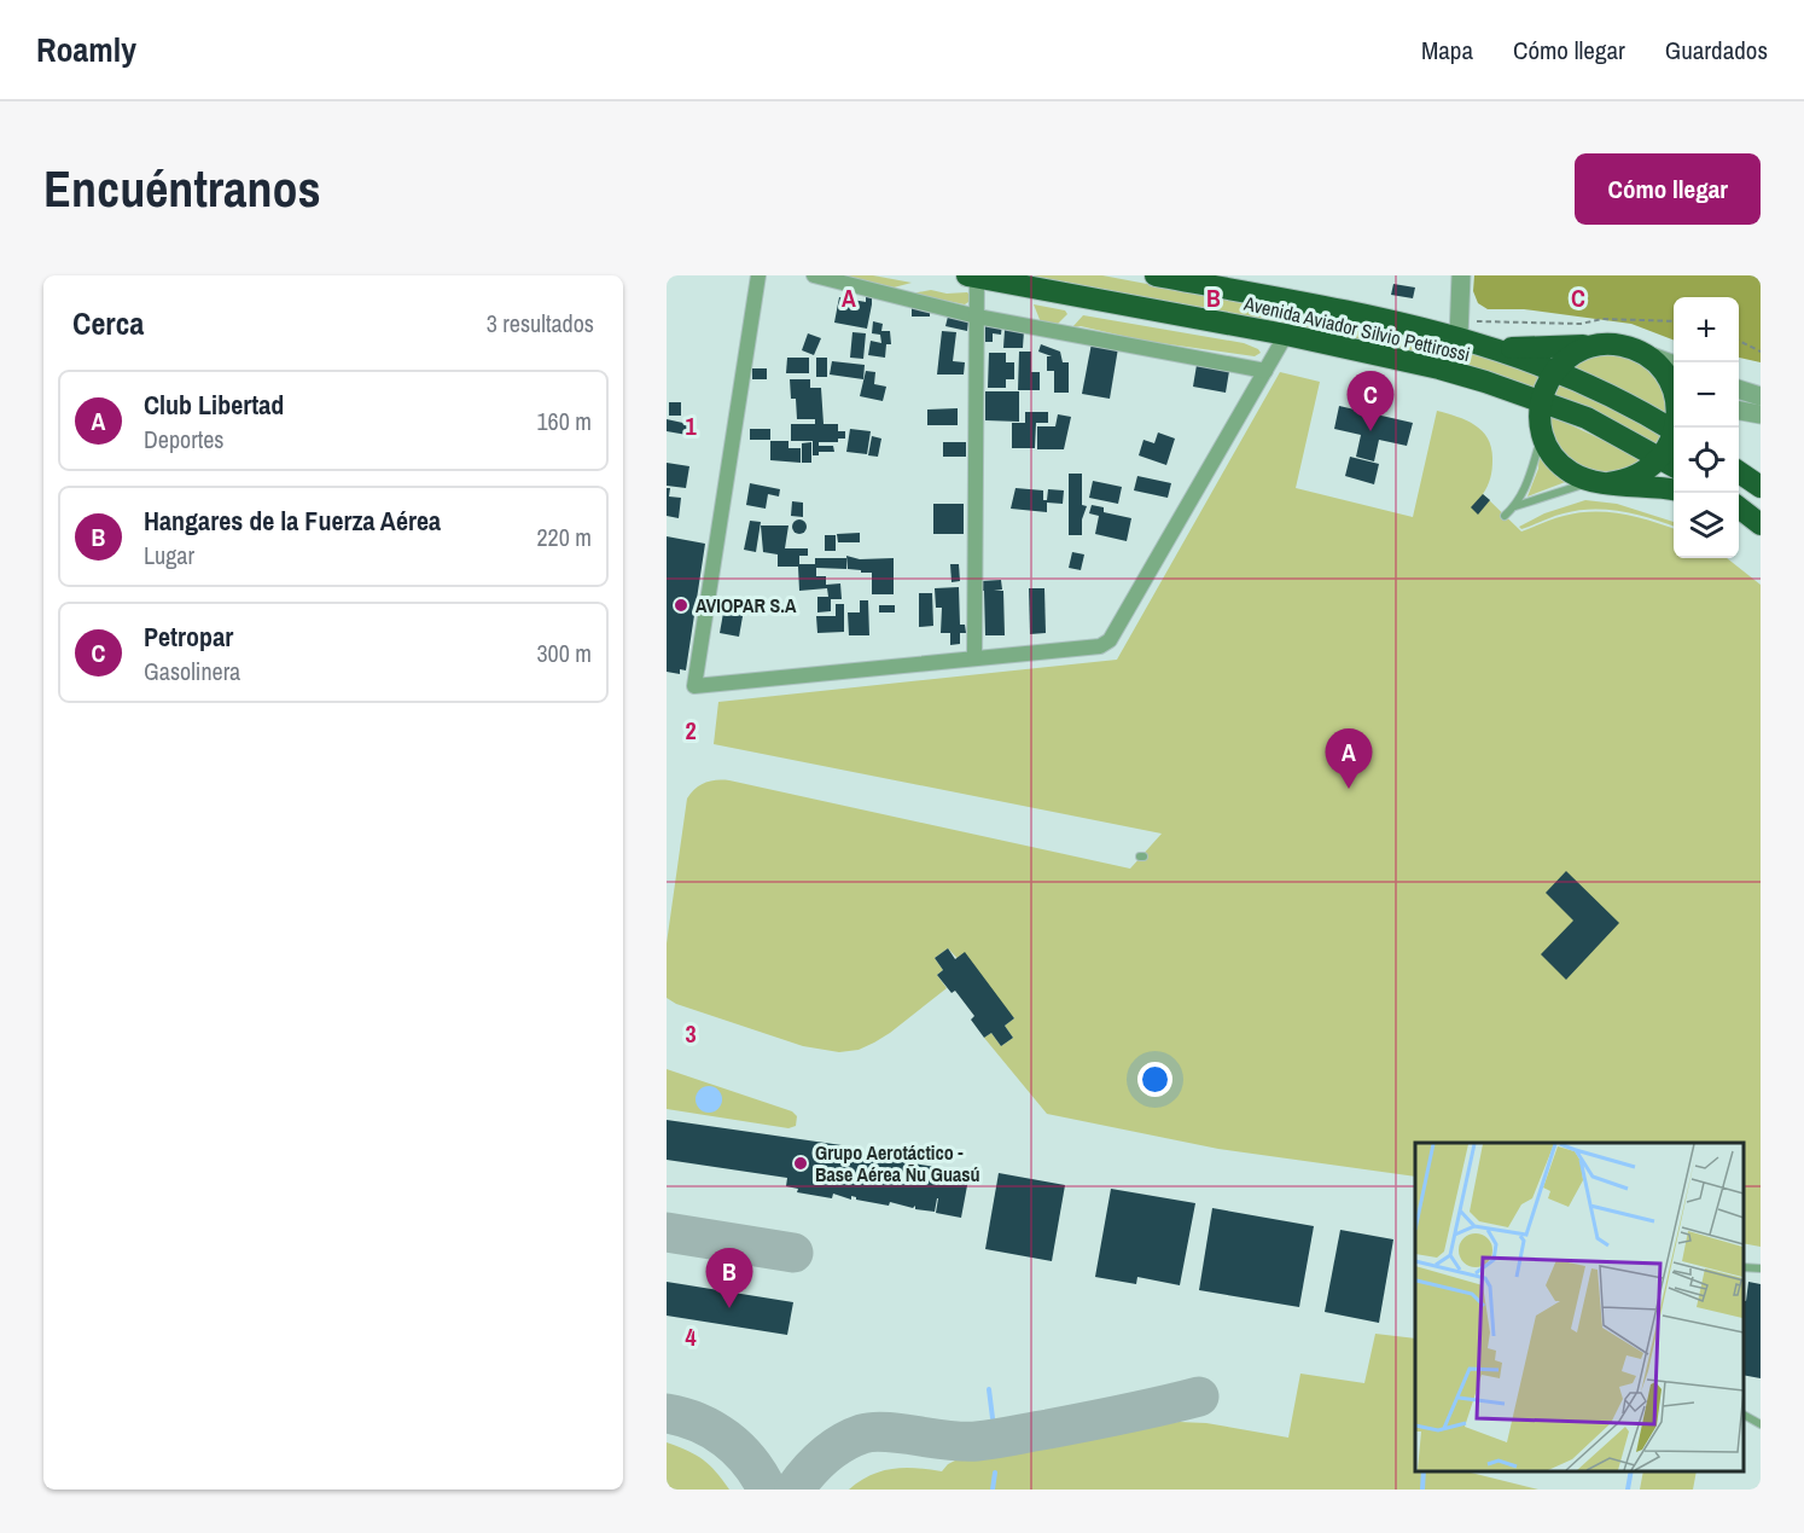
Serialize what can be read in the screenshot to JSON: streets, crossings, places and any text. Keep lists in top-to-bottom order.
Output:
{
  "streets": {
    "highway": ["Avenida Aviador Silvio Pettirossi"]
  },
  "places": ["AVIOPAR S.A", "Grupo Aerotáctico - Base Aérea Ñu Guasú"],
  "page": {
    "header": "Roamly",
    "nav": ["Mapa", "Cómo llegar", "Guardados"],
    "buttons": "Cómo llegar",
    "title": "Encuéntranos",
    "heading": ["Cerca", "3 resultados"],
    "map_buttons": ["+", "−"],
    "list": [
      {
        "mark": "A",
        "name": "Club Libertad",
        "note": "Deportes",
        "value": "160 m"
      },
      {
        "mark": "B",
        "name": "Hangares de la Fuerza Aérea",
        "note": "Lugar",
        "value": "220 m"
      },
      {
        "mark": "C",
        "name": "Petropar",
        "note": "Gasolinera",
        "value": "300 m"
      }
    ],
    "pins": ["C", "A", "B"]
  },
  "grid": {
    "columns": ["A", "B", "C"],
    "rows": [
      "1",
      "2",
      "3",
      "4"
    ]
  }
}
